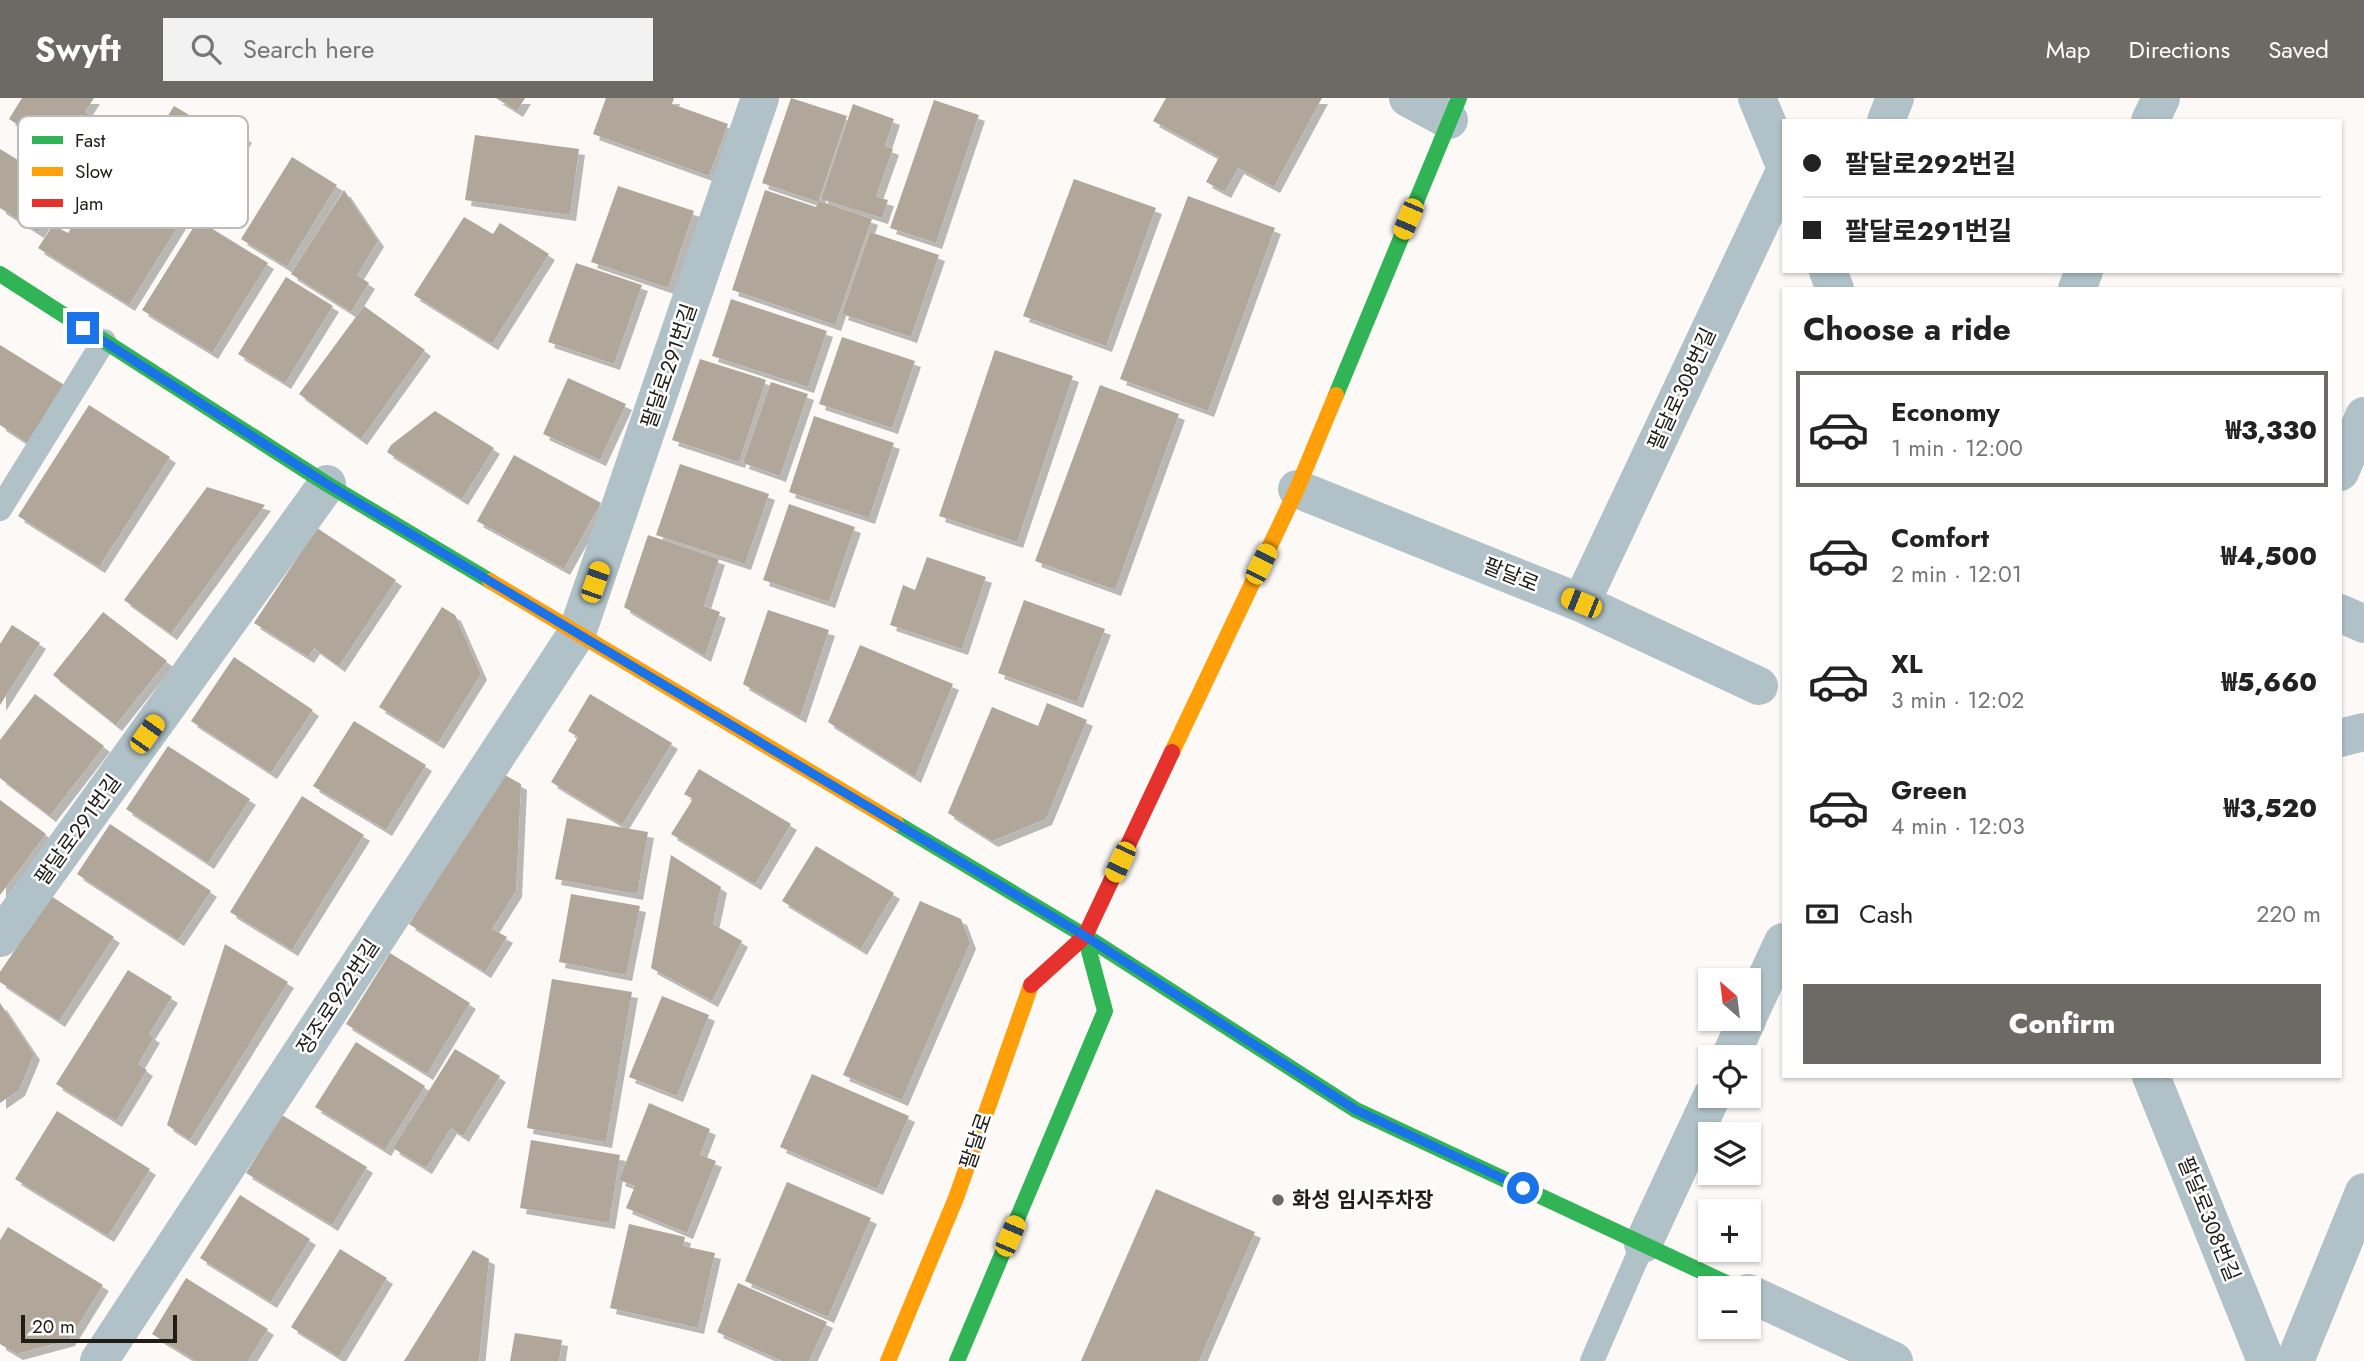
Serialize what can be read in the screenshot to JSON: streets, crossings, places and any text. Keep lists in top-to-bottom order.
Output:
{
  "streets": {
    "street": [
      "팔달로291번길",
      "팔달로308번길",
      "팔달로",
      "정조로922번길"
    ]
  },
  "crossings": [
    ["팔달로291번길", "정조로922번길"],
    ["팔달로308번길", "팔달로"]
  ],
  "places": ["화성 임시주차장"],
  "legend": ["Fast", "Slow", "Jam"],
  "scale_bar": "20 m",
  "north": "top left",
  "page": {
    "header": "Swyft",
    "search": "Search here",
    "nav": ["Map", "Directions", "Saved"],
    "banner": ["팔달로292번길", "팔달로291번길"],
    "heading": "Choose a ride",
    "list": [
      {
        "name": "Economy",
        "note": "1 min · 12:00",
        "value": "₩3,330"
      },
      {
        "name": "Comfort",
        "note": "2 min · 12:01",
        "value": "₩4,500"
      },
      {
        "name": "XL",
        "note": "3 min · 12:02",
        "value": "₩5,660"
      },
      {
        "name": "Green",
        "note": "4 min · 12:03",
        "value": "₩3,520"
      }
    ],
    "pay": ["Cash", "220 m"],
    "map_buttons": ["+", "−"],
    "buttons": "Confirm",
    "scale": "20 m"
  }
}
